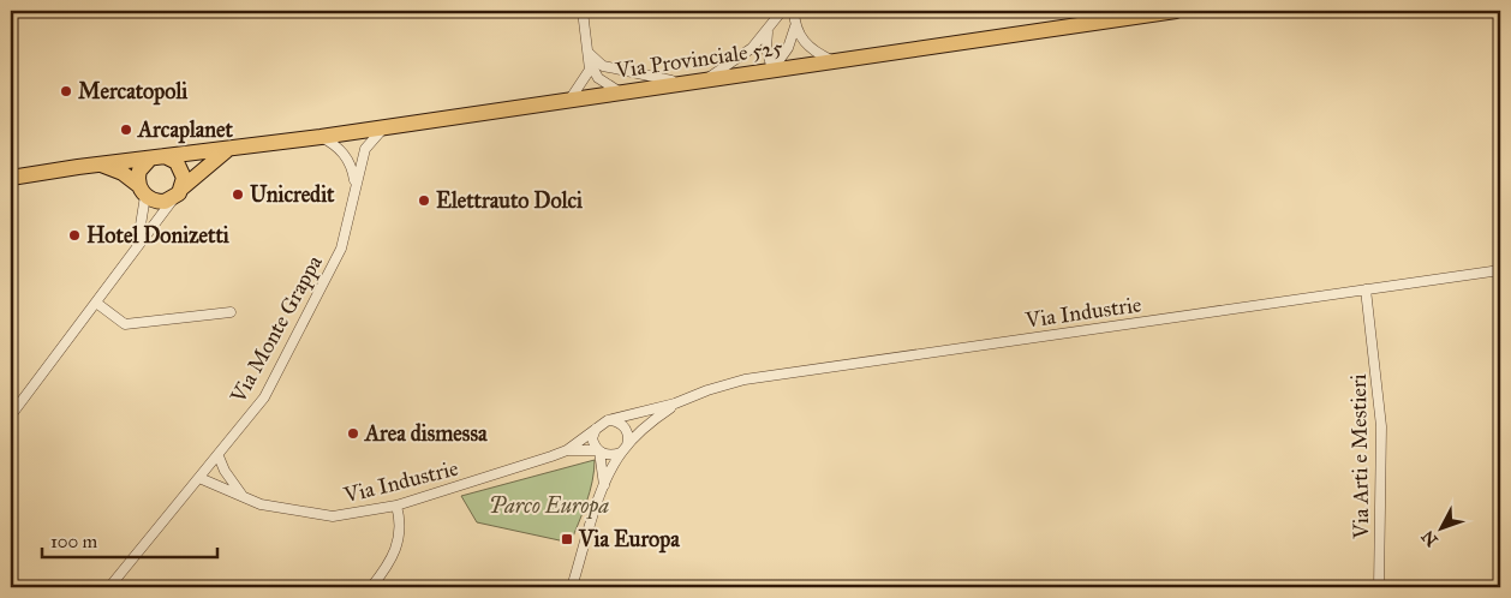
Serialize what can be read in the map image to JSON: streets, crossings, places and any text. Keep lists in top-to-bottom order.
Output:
{
  "streets": {
    "main road": ["Via Provinciale 525"],
    "street": ["Via Industrie", "Via Monte Grappa", "Via Arti e Mestieri"]
  },
  "crossings": [
    ["Via Industrie", "Via Monte Grappa"],
    ["Via Industrie", "Via Arti e Mestieri"]
  ],
  "parks": ["Parco Europa"],
  "places": {
    "other": [
      "Mercatopoli",
      "Arcaplanet",
      "Unicredit",
      "Elettrauto Dolci",
      "Hotel Donizetti",
      "Area dismessa"
    ],
    "transit": ["Via Europa"]
  },
  "scale_bar": "100 m",
  "north": "bottom left"
}
